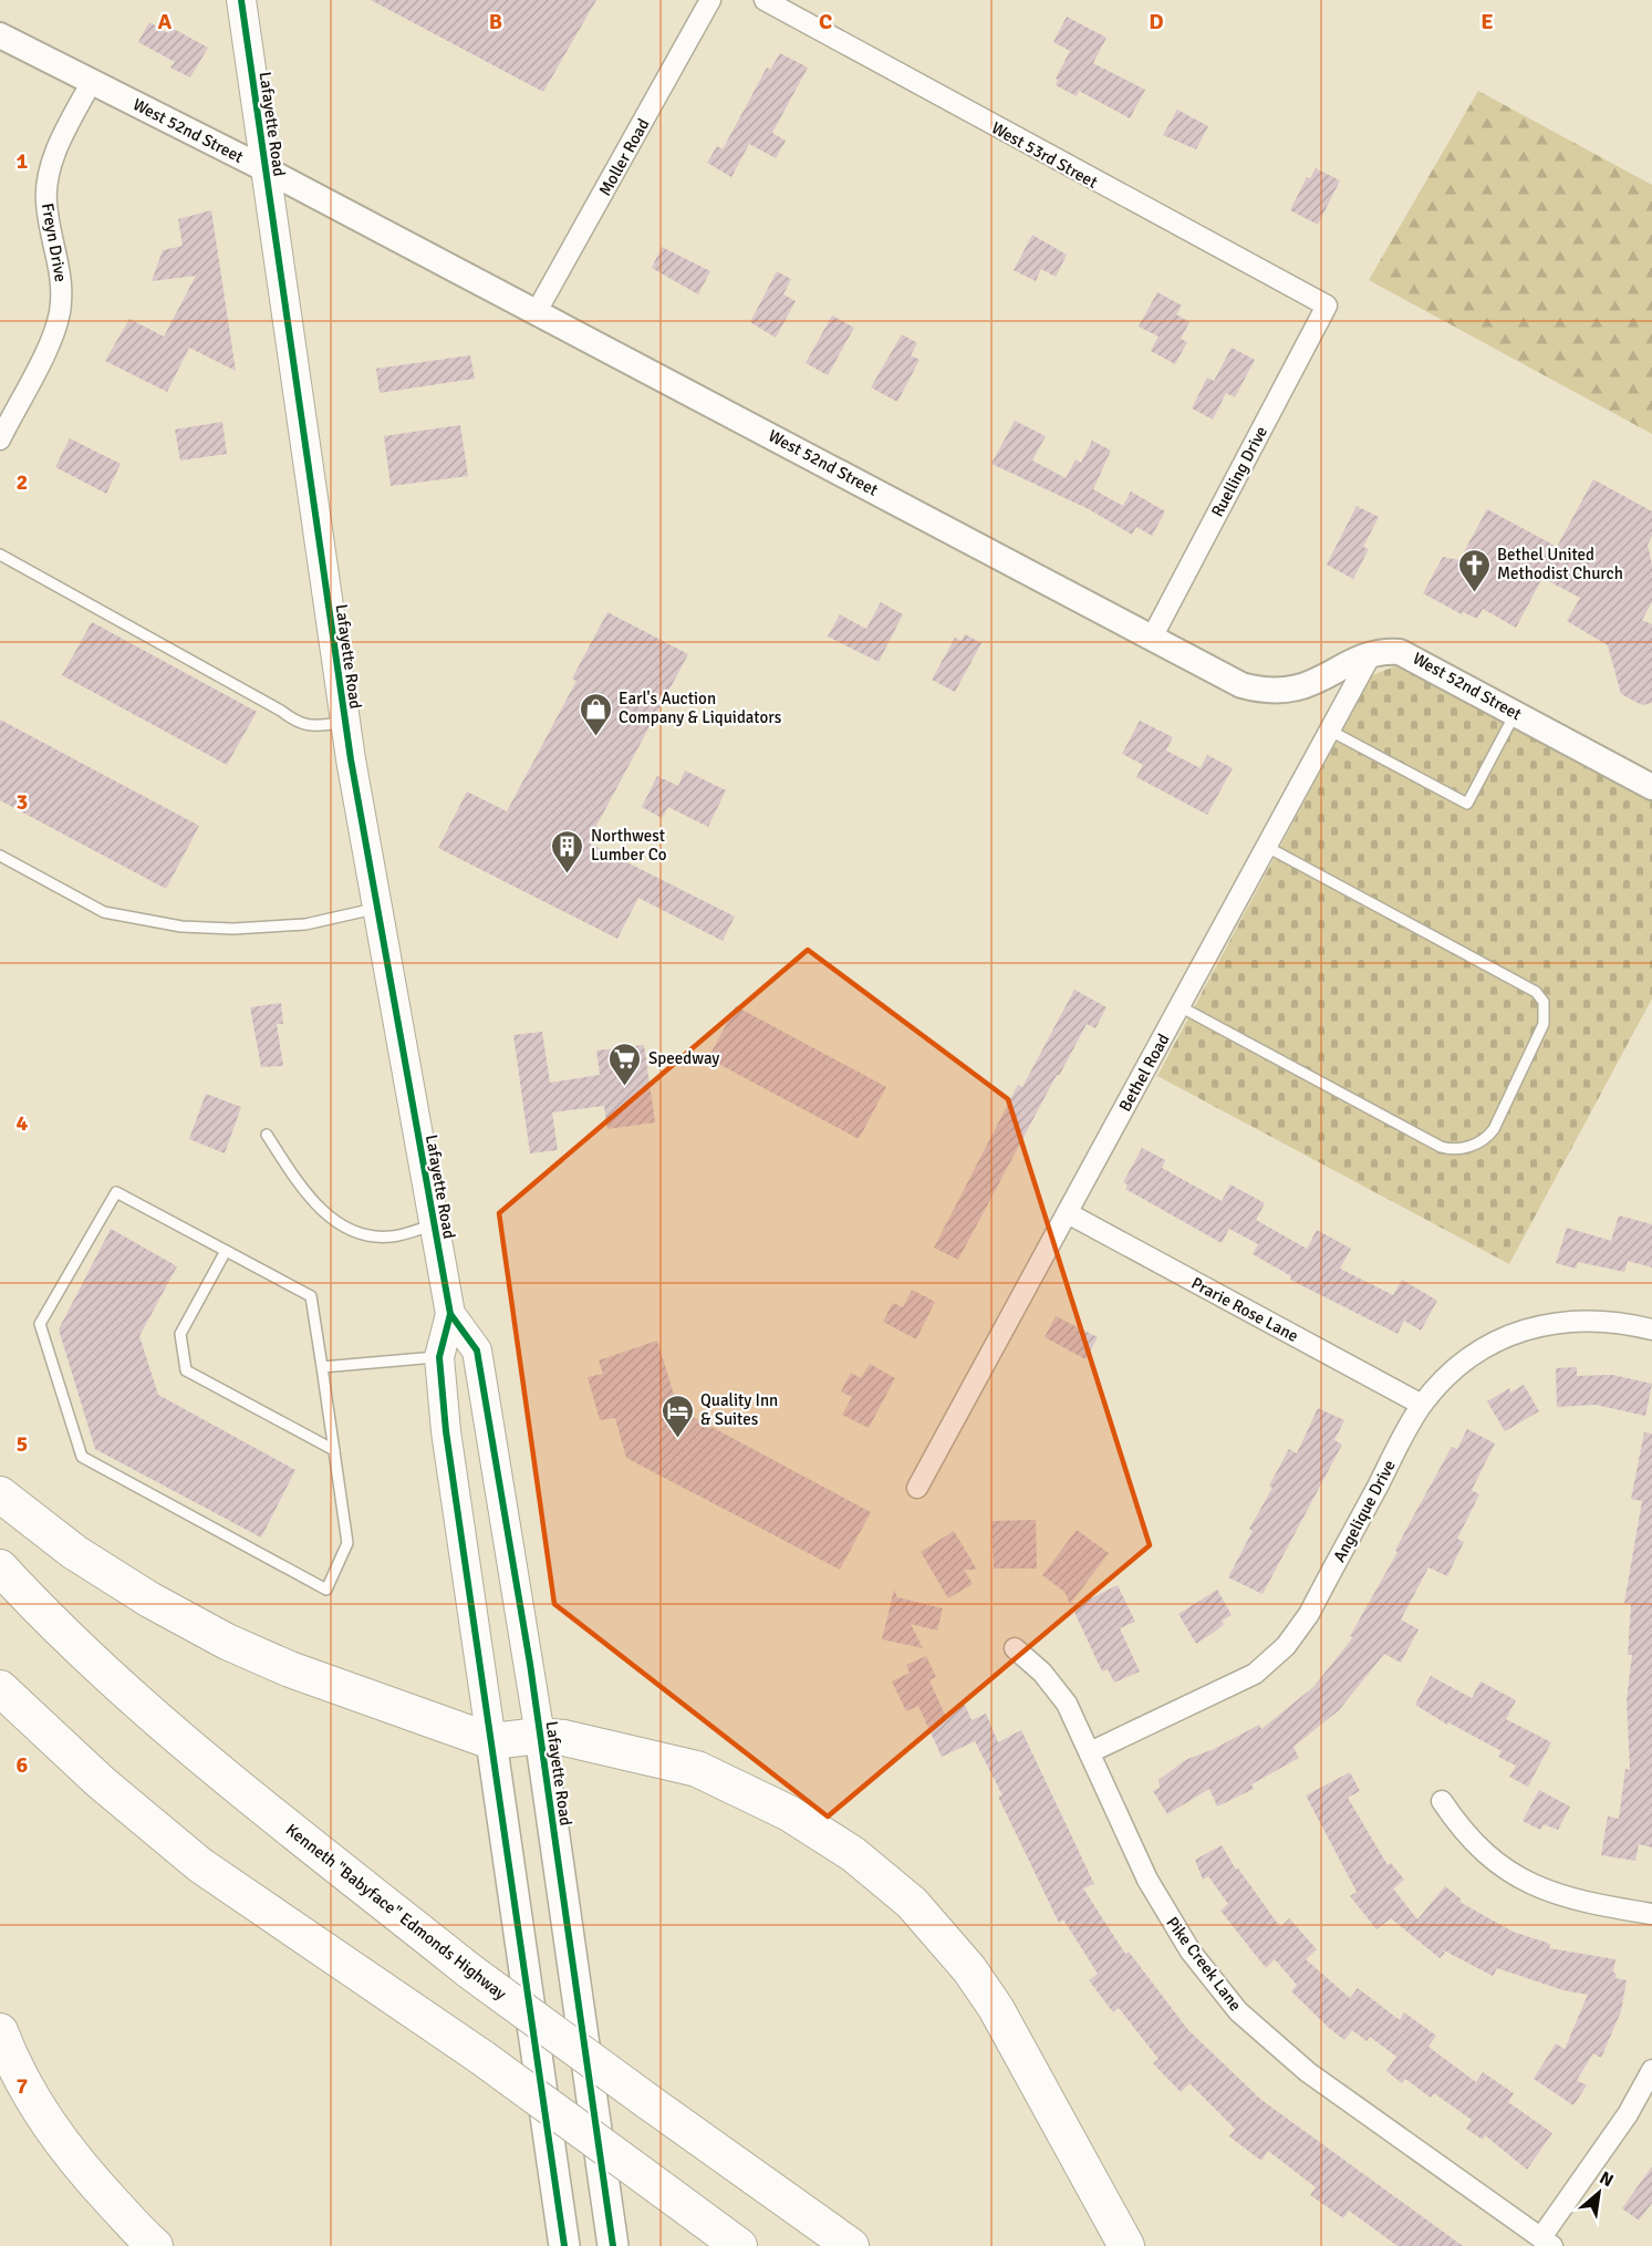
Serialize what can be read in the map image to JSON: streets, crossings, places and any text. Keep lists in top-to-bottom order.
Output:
{
  "streets": {
    "highway": ["Kenneth \"Babyface\" Edmonds Highway"],
    "main road": ["Lafayette Road"],
    "street": [
      "West 52nd Street",
      "West 53rd Street",
      "Moller Road",
      "Freyn Drive",
      "Ruelling Drive",
      "Bethel Road",
      "Prarie Rose Lane",
      "Angelique Drive",
      "Pike Creek Lane"
    ]
  },
  "crossings": [
    ["Lafayette Road", "West 52nd Street"],
    ["West 52nd Street", "Moller Road"],
    ["West 52nd Street", "Freyn Drive"],
    ["West 52nd Street", "Ruelling Drive"],
    ["West 52nd Street", "Bethel Road"],
    ["West 53rd Street", "Ruelling Drive"],
    ["Bethel Road", "Prarie Rose Lane"],
    ["Prarie Rose Lane", "Angelique Drive"],
    ["Angelique Drive", "Pike Creek Lane"]
  ],
  "places": {
    "church": ["Bethel United Methodist Church"],
    "shop": ["Earl's Auction Company & Liquidators"],
    "building": ["Northwest Lumber Co"],
    "supermarket": ["Speedway"],
    "hotel": ["Quality Inn & Suites"]
  },
  "north": "top right",
  "grid": {
    "columns": [
      "A",
      "B",
      "C",
      "D",
      "E"
    ],
    "rows": [
      "1",
      "2",
      "3",
      "4",
      "5",
      "6",
      "7"
    ]
  }
}
